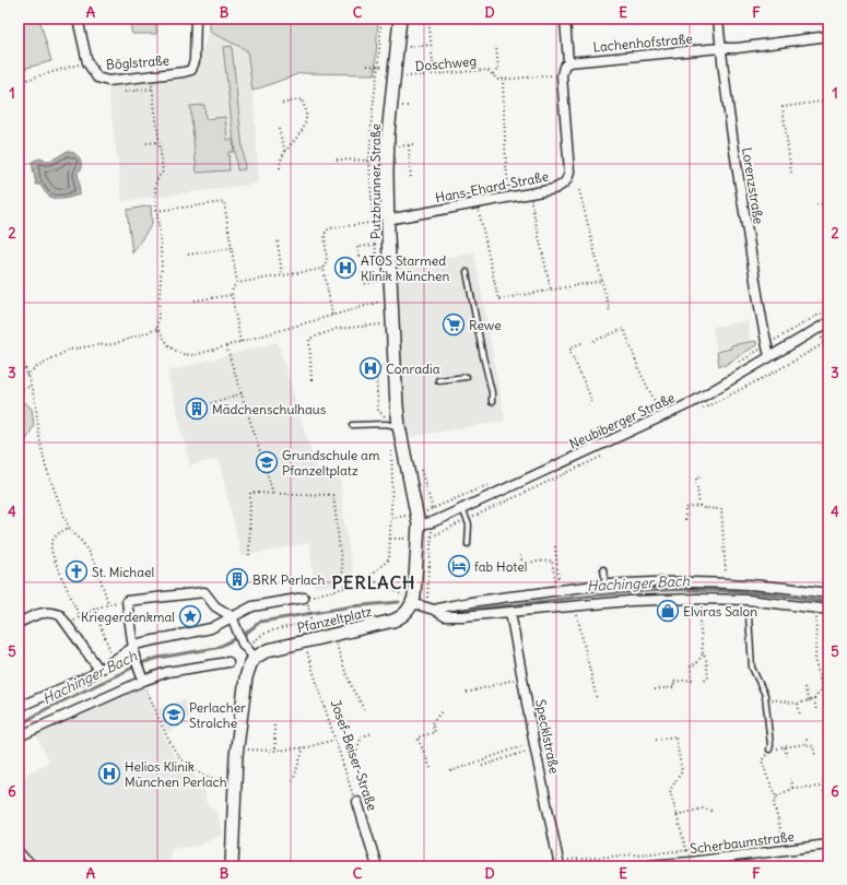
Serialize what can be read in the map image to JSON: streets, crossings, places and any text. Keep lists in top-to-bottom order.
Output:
{
  "streets": {
    "main road": ["Putzbrunner Straße", "Pfanzeltplatz"],
    "street": [
      "Lachenhofstraße",
      "Böglstraße",
      "Lorenzstraße",
      "Hans-Ehard-Straße",
      "Neubiberger Straße",
      "Specklstraße",
      "Josef-Beiser-Straße",
      "Scherbaumstraße"
    ],
    "path": ["Doschweg"]
  },
  "crossings": [
    ["Lachenhofstraße", "Lorenzstraße"],
    ["Doschweg", "Hans-Ehard-Straße"],
    ["Putzbrunner Straße", "Hans-Ehard-Straße"],
    ["Putzbrunner Straße", "Neubiberger Straße"],
    ["Putzbrunner Straße", "Pfanzeltplatz"],
    ["Lorenzstraße", "Neubiberger Straße"]
  ],
  "districts": ["PERLACH"],
  "water": ["Hachinger Bach"],
  "places": {
    "hospital": ["ATOS Starmed Klinik München", "Conradia", "Helios Klinik München Perlach"],
    "supermarket": ["Rewe"],
    "building": ["Mädchenschulhaus", "BRK Perlach"],
    "school or university": ["Grundschule am Pfanzeltplatz", "Perlacher Strolche"],
    "hotel": ["fab Hotel"],
    "church": ["St. Michael"],
    "shop": ["Elviras Salon"],
    "place": ["Kriegerdenkmal"]
  },
  "grid": {
    "columns": [
      "A",
      "B",
      "C",
      "D",
      "E",
      "F"
    ],
    "rows": [
      "1",
      "2",
      "3",
      "4",
      "5",
      "6"
    ]
  }
}
